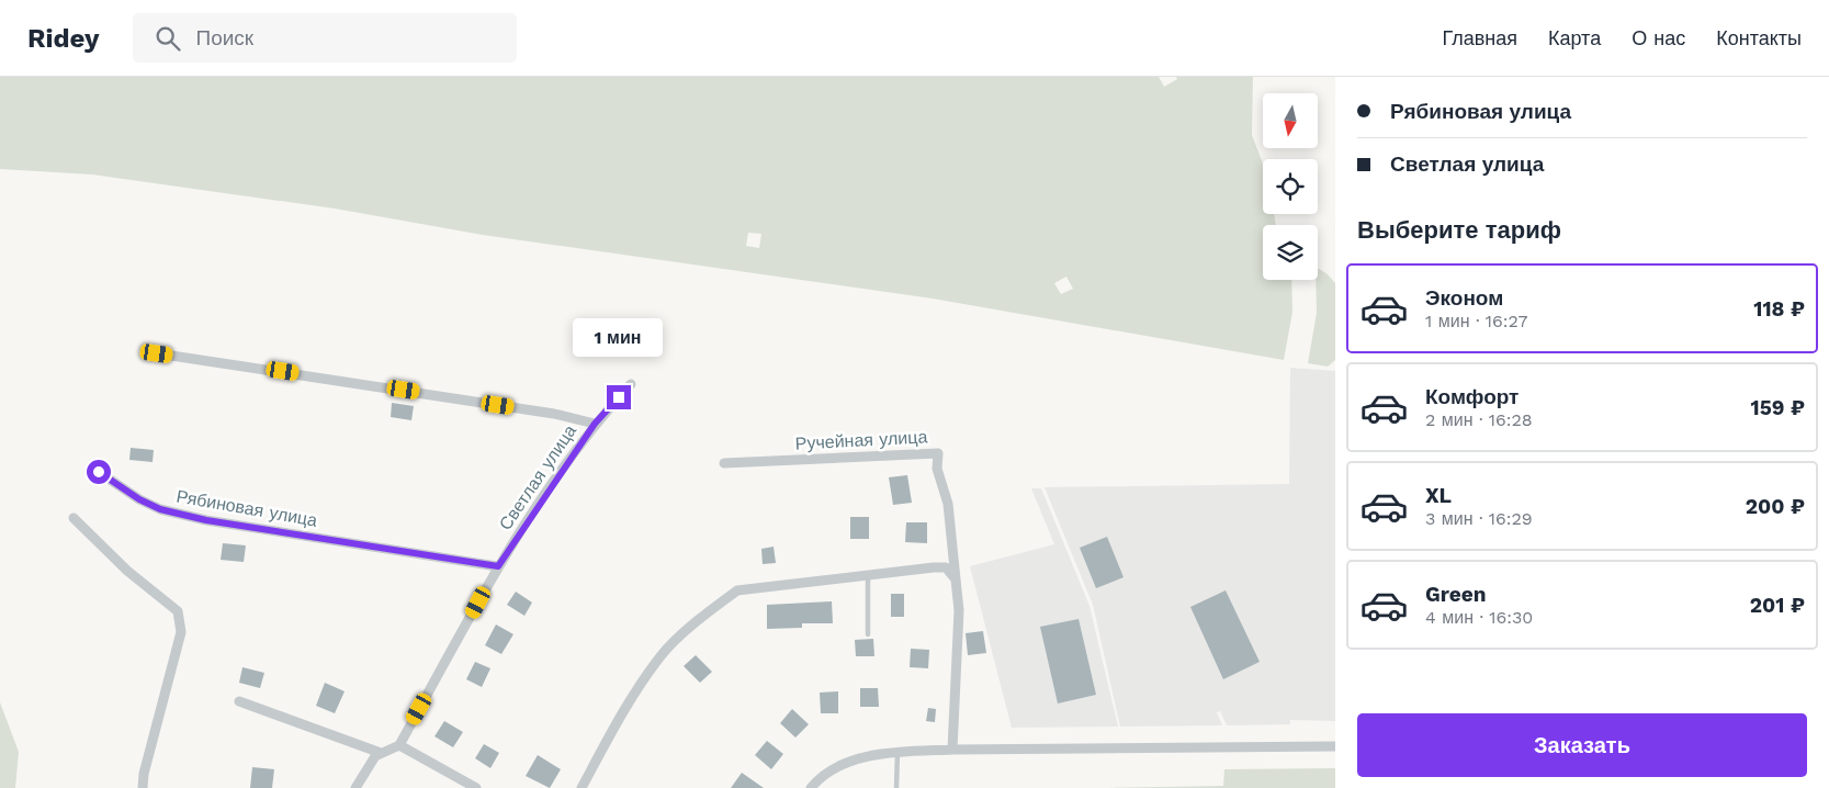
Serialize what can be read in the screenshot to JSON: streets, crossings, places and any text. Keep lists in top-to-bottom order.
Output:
{
  "streets": {
    "street": ["Ручейная улица", "Светлая улица", "Рябиновая улица"]
  },
  "crossings": [
    ["Светлая улица", "Рябиновая улица"]
  ],
  "north": "bottom",
  "page": {
    "header": "Ridey",
    "search": "Поиск",
    "nav": [
      "Главная",
      "Карта",
      "О нас",
      "Контакты"
    ],
    "banner": ["Рябиновая улица", "Светлая улица"],
    "heading": "Выберите тариф",
    "list": [
      {
        "name": "Эконом",
        "note": "1 мин · 16:27",
        "value": "118 ₽"
      },
      {
        "name": "Комфорт",
        "note": "2 мин · 16:28",
        "value": "159 ₽"
      },
      {
        "name": "XL",
        "note": "3 мин · 16:29",
        "value": "200 ₽"
      },
      {
        "name": "Green",
        "note": "4 мин · 16:30",
        "value": "201 ₽"
      }
    ],
    "bubble": "1 мин",
    "buttons": "Заказать"
  }
}
